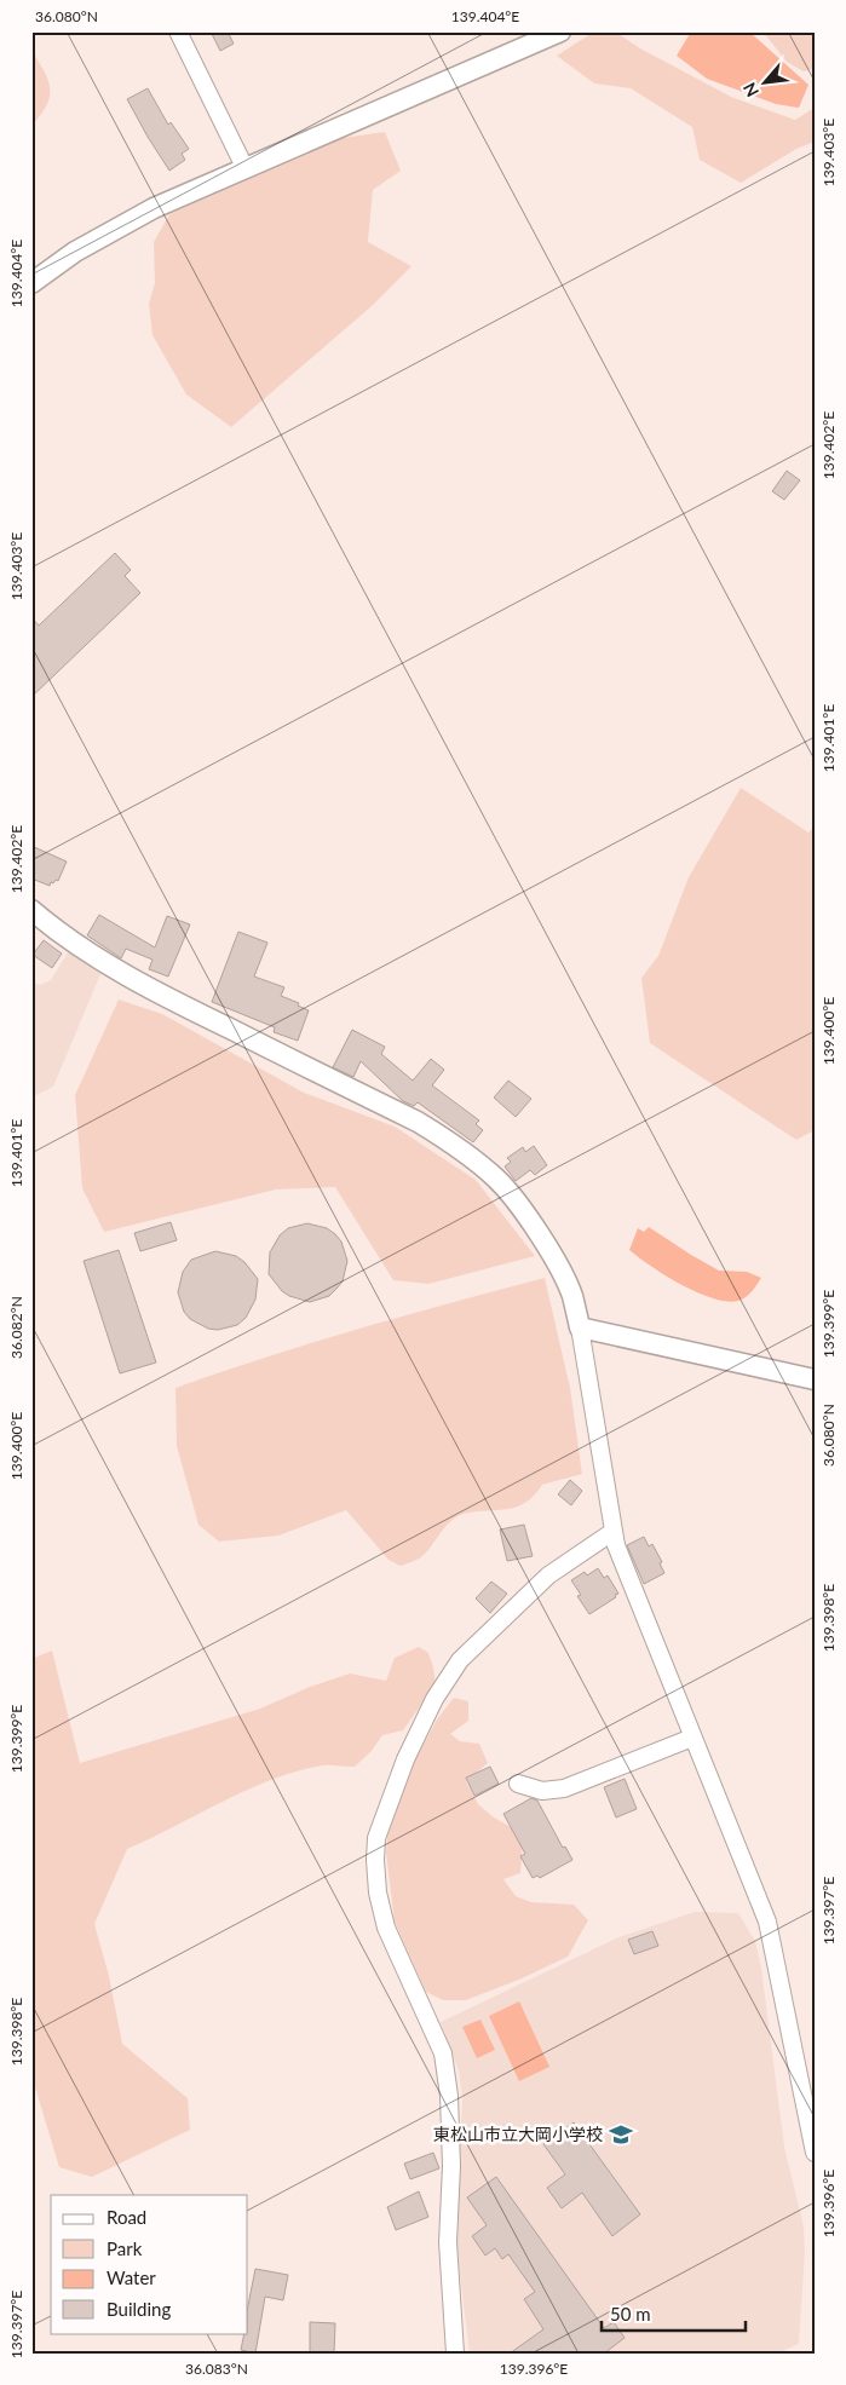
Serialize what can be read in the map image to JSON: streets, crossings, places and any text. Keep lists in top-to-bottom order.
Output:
{
  "places": {
    "school or university": ["東松山市立大岡小学校"]
  },
  "legend": [
    "Road",
    "Park",
    "Water",
    "Building"
  ],
  "scale_bar": "50 m",
  "north": "bottom left",
  "coordinates": [
    "36.080°N",
    "139.404°E",
    "139.403°E",
    "139.402°E",
    "139.401°E",
    "139.400°E",
    "139.399°E",
    "36.082°N",
    "139.398°E",
    "139.397°E",
    "139.396°E",
    "36.083°N"
  ]
}
